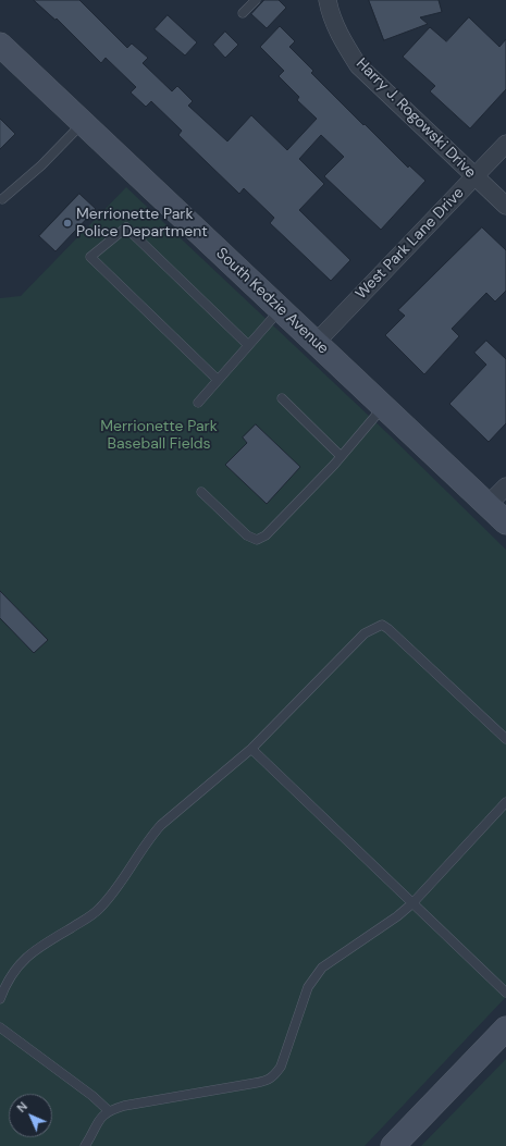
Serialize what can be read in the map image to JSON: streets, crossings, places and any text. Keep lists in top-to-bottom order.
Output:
{
  "streets": {
    "main road": ["South Kedzie Avenue"],
    "street": ["Harry J. Rogowski Drive", "West Park Lane Drive"]
  },
  "crossings": [
    ["Harry J. Rogowski Drive", "West Park Lane Drive"],
    ["West Park Lane Drive", "South Kedzie Avenue"]
  ],
  "parks": ["Merrionette Park Baseball Fields"],
  "places": ["Merrionette Park Police Department"],
  "north": "top left"
}
